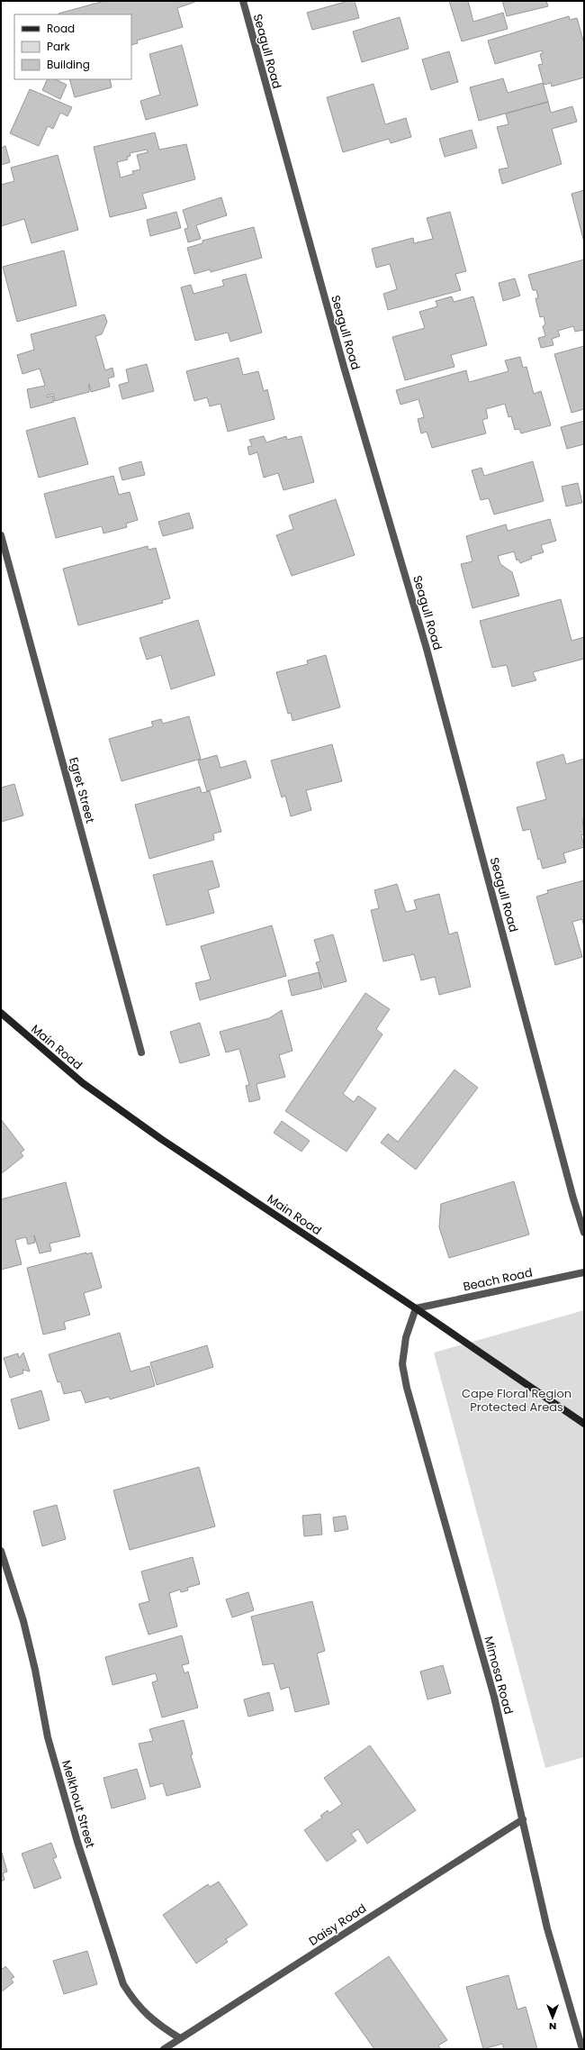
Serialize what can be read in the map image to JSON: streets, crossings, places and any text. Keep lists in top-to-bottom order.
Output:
{
  "streets": {
    "main road": ["Main Road"],
    "street": [
      "Seagull Road",
      "Egret Street",
      "Beach Road",
      "Mimosa Road",
      "Melkhout Street",
      "Daisy Road"
    ]
  },
  "crossings": [
    ["Main Road", "Beach Road"],
    ["Main Road", "Mimosa Road"],
    ["Beach Road", "Mimosa Road"],
    ["Mimosa Road", "Daisy Road"],
    ["Melkhout Street", "Daisy Road"]
  ],
  "parks": ["Cape Floral Region Protected Areas"],
  "legend": ["Road", "Park", "Building"],
  "north": "bottom"
}
